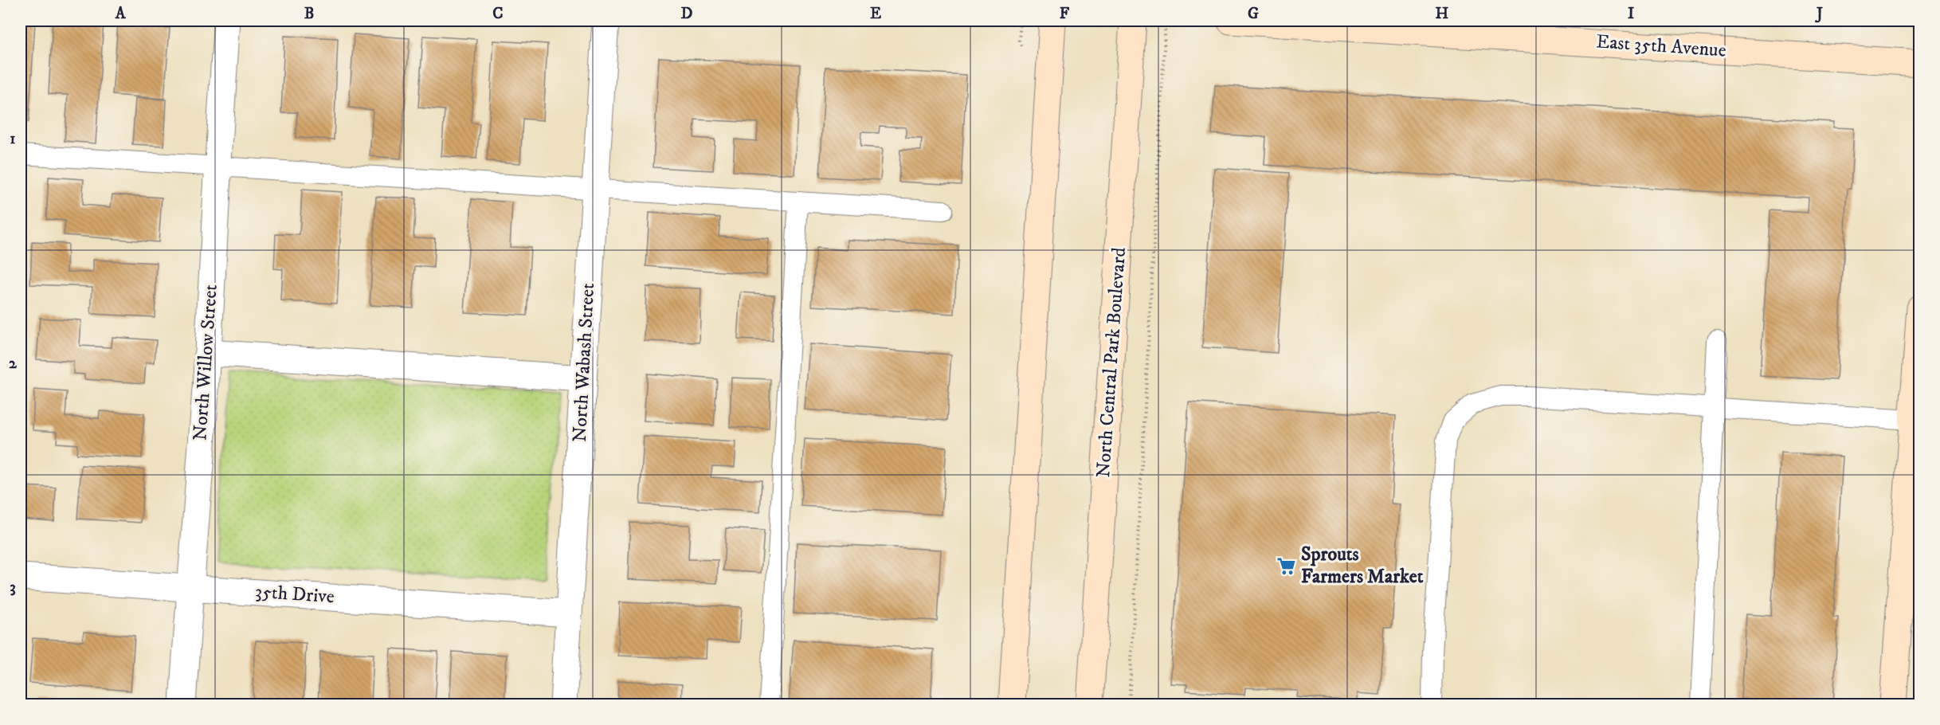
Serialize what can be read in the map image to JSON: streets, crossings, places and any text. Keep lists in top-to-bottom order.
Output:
{
  "streets": {
    "main road": ["East 35th Avenue", "North Central Park Boulevard"],
    "street": ["North Willow Street", "North Wabash Street", "35th Drive"]
  },
  "crossings": [
    ["North Willow Street", "35th Drive"],
    ["North Wabash Street", "35th Drive"]
  ],
  "places": {
    "supermarket": ["Sprouts Farmers Market"]
  },
  "grid": {
    "columns": [
      "A",
      "B",
      "C",
      "D",
      "E",
      "F",
      "G",
      "H",
      "I",
      "J"
    ],
    "rows": ["1", "2", "3"]
  }
}
